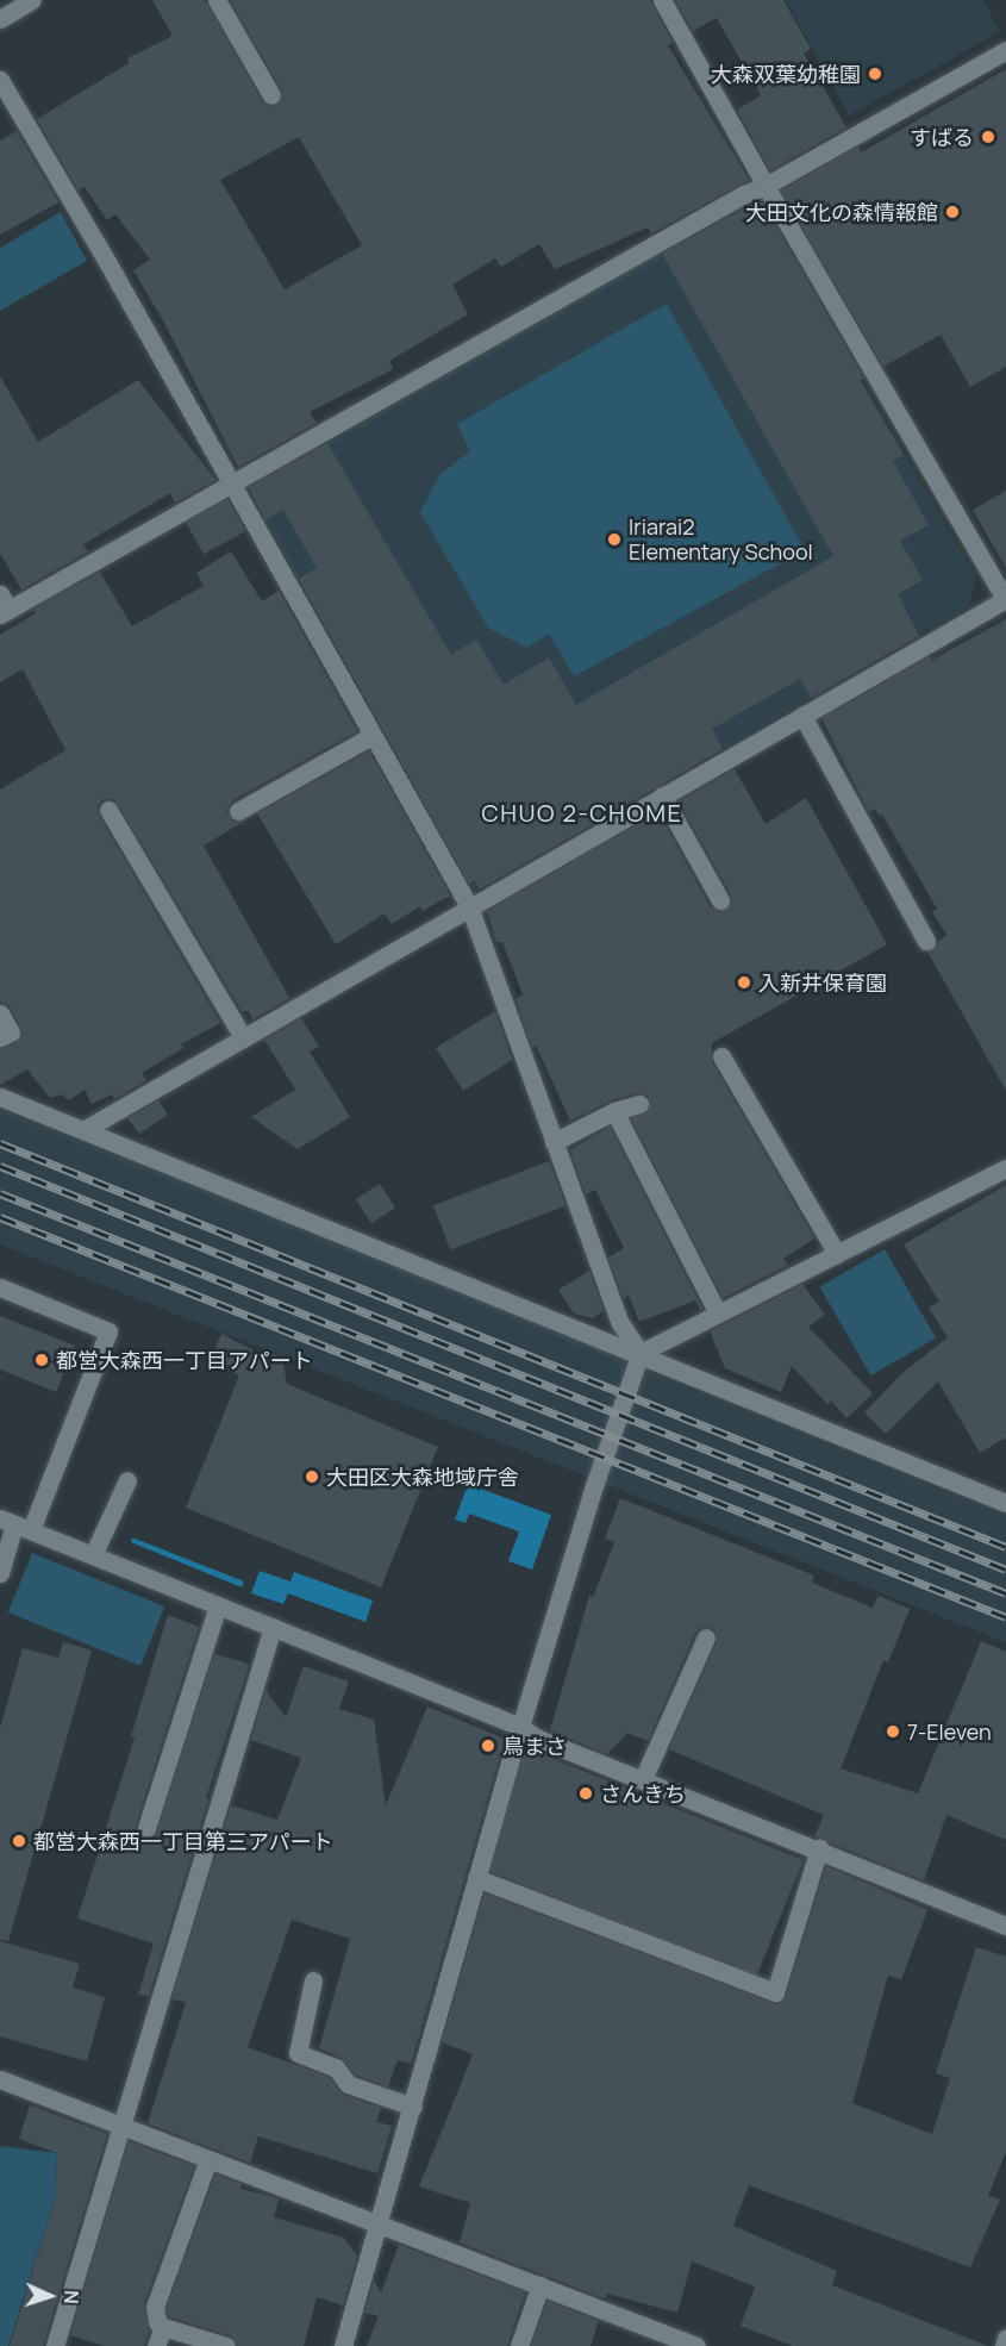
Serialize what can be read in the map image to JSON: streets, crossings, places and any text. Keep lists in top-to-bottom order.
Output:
{
  "districts": ["CHUO 2-CHOME"],
  "places": [
    "大森双葉幼稚園",
    "すばる",
    "大田文化の森情報館",
    "Iriarai2 Elementary School",
    "入新井保育園",
    "都営大森西一丁目アパート",
    "大田区大森地域庁舎",
    "7-Eleven",
    "鳥まさ",
    "さんきち",
    "都営大森西一丁目第三アパート"
  ],
  "north": "right"
}
